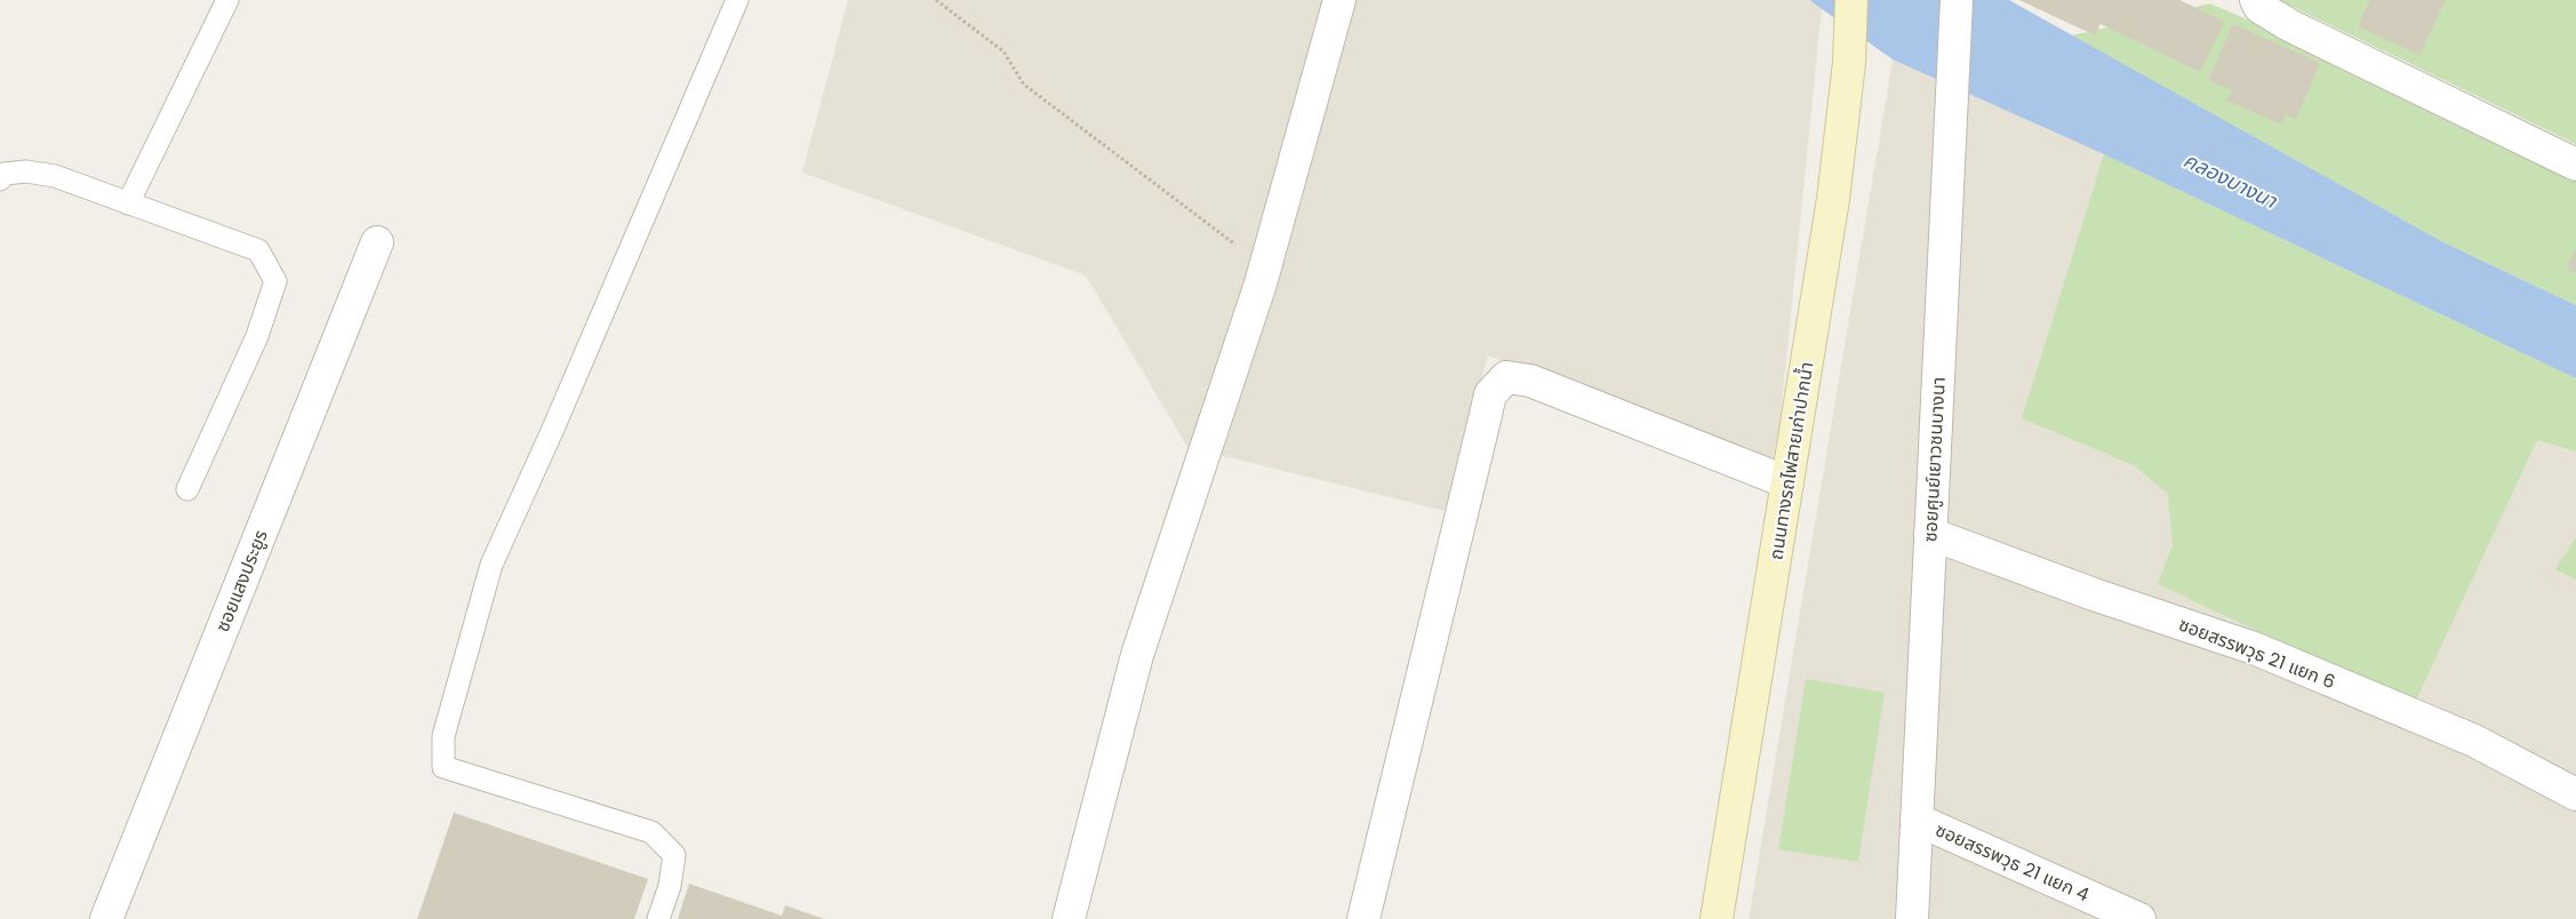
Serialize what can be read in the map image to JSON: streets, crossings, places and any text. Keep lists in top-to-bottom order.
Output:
{
  "streets": {
    "main road": ["ถนนทางรถไฟสายเก่าปากน้ำ"],
    "street": [
      "ซอยศูนย์เยาวชนบางนา",
      "ซอยแสงประยูร",
      "ซอยสรรพวุธ 21 แยก 6",
      "ซอยสรรพวุธ 21 แยก 4"
    ]
  },
  "crossings": [
    ["ซอยศูนย์เยาวชนบางนา", "ซอยสรรพวุธ 21 แยก 6"],
    ["ซอยศูนย์เยาวชนบางนา", "ซอยสรรพวุธ 21 แยก 4"]
  ],
  "water": ["คลองบางนา"]
}
